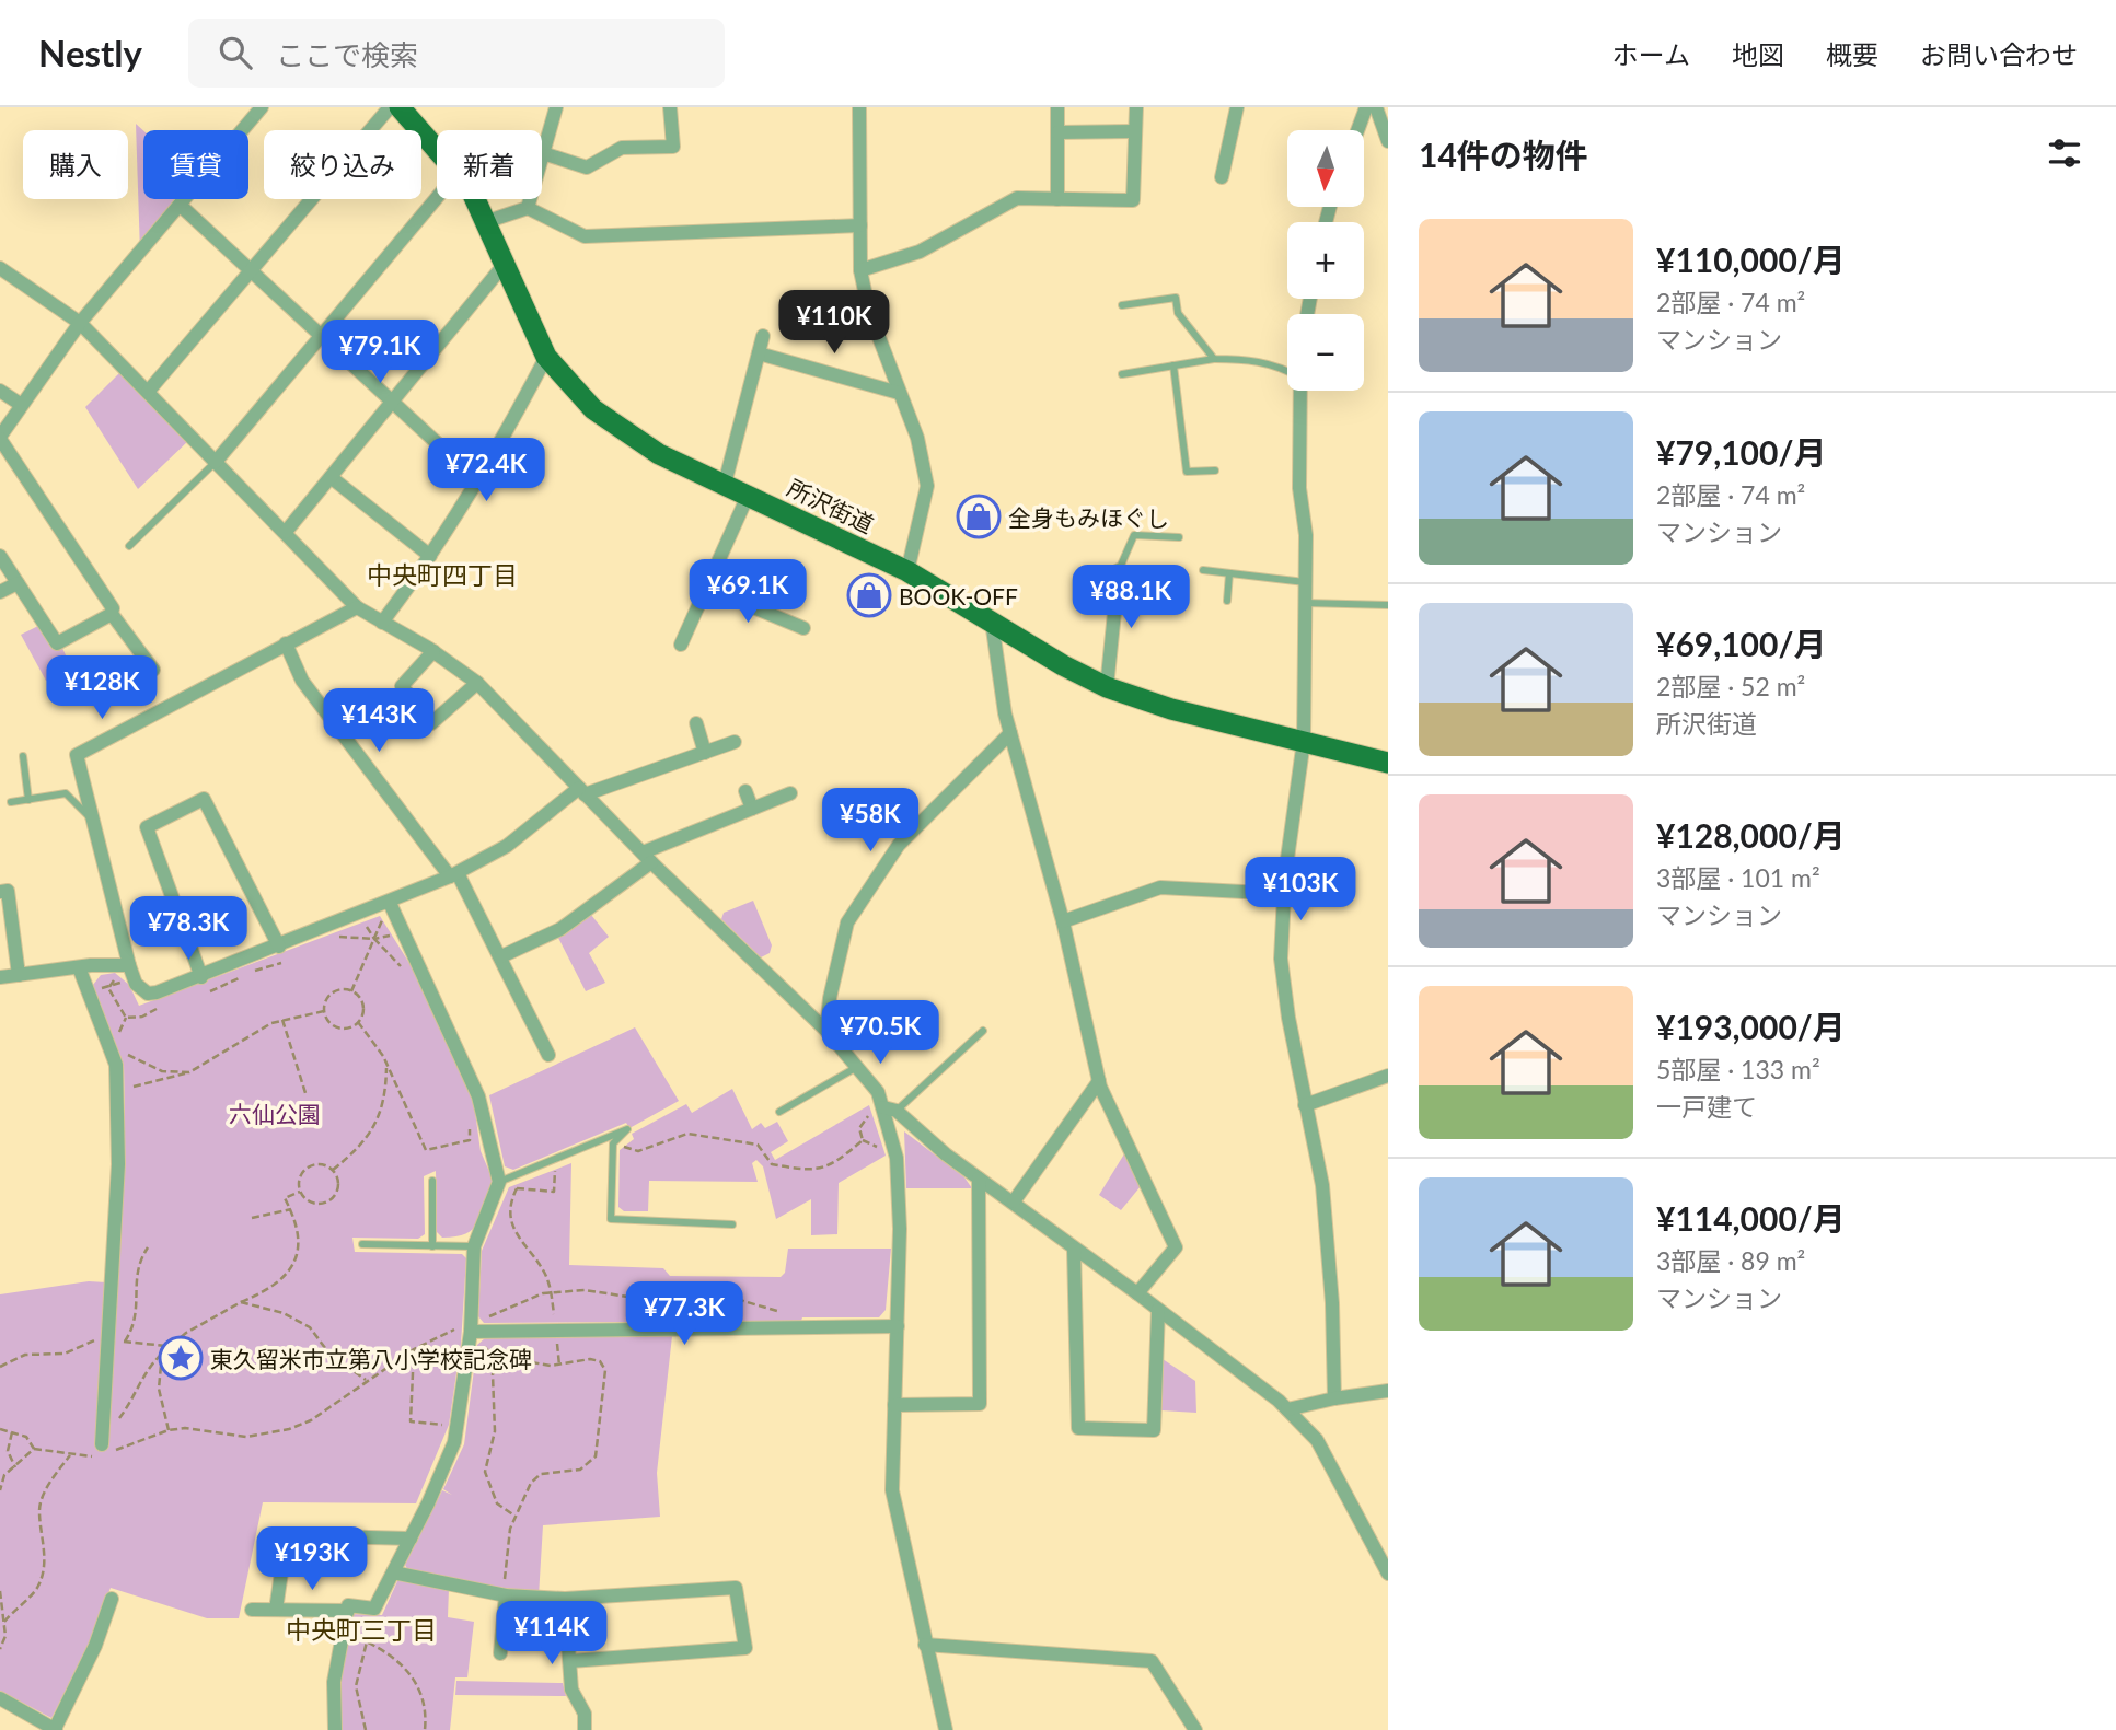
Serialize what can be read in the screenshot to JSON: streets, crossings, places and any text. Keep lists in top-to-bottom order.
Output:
{
  "streets": {
    "main road": ["所沢街道"]
  },
  "districts": ["中央町四丁目", "中央町三丁目"],
  "parks": ["六仙公園"],
  "places": {
    "shop": ["全身もみほぐし", "BOOK-OFF"],
    "place": ["東久留米市立第八小学校記念碑"]
  },
  "north": "bottom",
  "page": {
    "header": "Nestly",
    "search": "ここで検索",
    "nav": [
      "ホーム",
      "地図",
      "概要",
      "お問い合わせ"
    ],
    "heading": "14件の物件",
    "map_buttons": ["+", "−"],
    "chip": [
      "購入",
      "賃貸",
      "絞り込み",
      "新着"
    ],
    "list": [
      {
        "name": "¥110,000/月",
        "note": "2部屋 · 74 m² · マンション"
      },
      {
        "name": "¥79,100/月",
        "note": "2部屋 · 74 m² · マンション"
      },
      {
        "name": "¥69,100/月",
        "note": "2部屋 · 52 m² · 所沢街道"
      },
      {
        "name": "¥128,000/月",
        "note": "3部屋 · 101 m² · マンション"
      },
      {
        "name": "¥193,000/月",
        "note": "5部屋 · 133 m² · 一戸建て"
      },
      {
        "name": "¥114,000/月",
        "note": "3部屋 · 89 m² · マンション"
      }
    ],
    "price": [
      "¥110K",
      "¥79.1K",
      "¥72.4K",
      "¥69.1K",
      "¥88.1K",
      "¥128K",
      "¥143K",
      "¥58K",
      "¥103K",
      "¥78.3K",
      "¥70.5K",
      "¥77.3K",
      "¥193K",
      "¥114K"
    ]
  }
}
